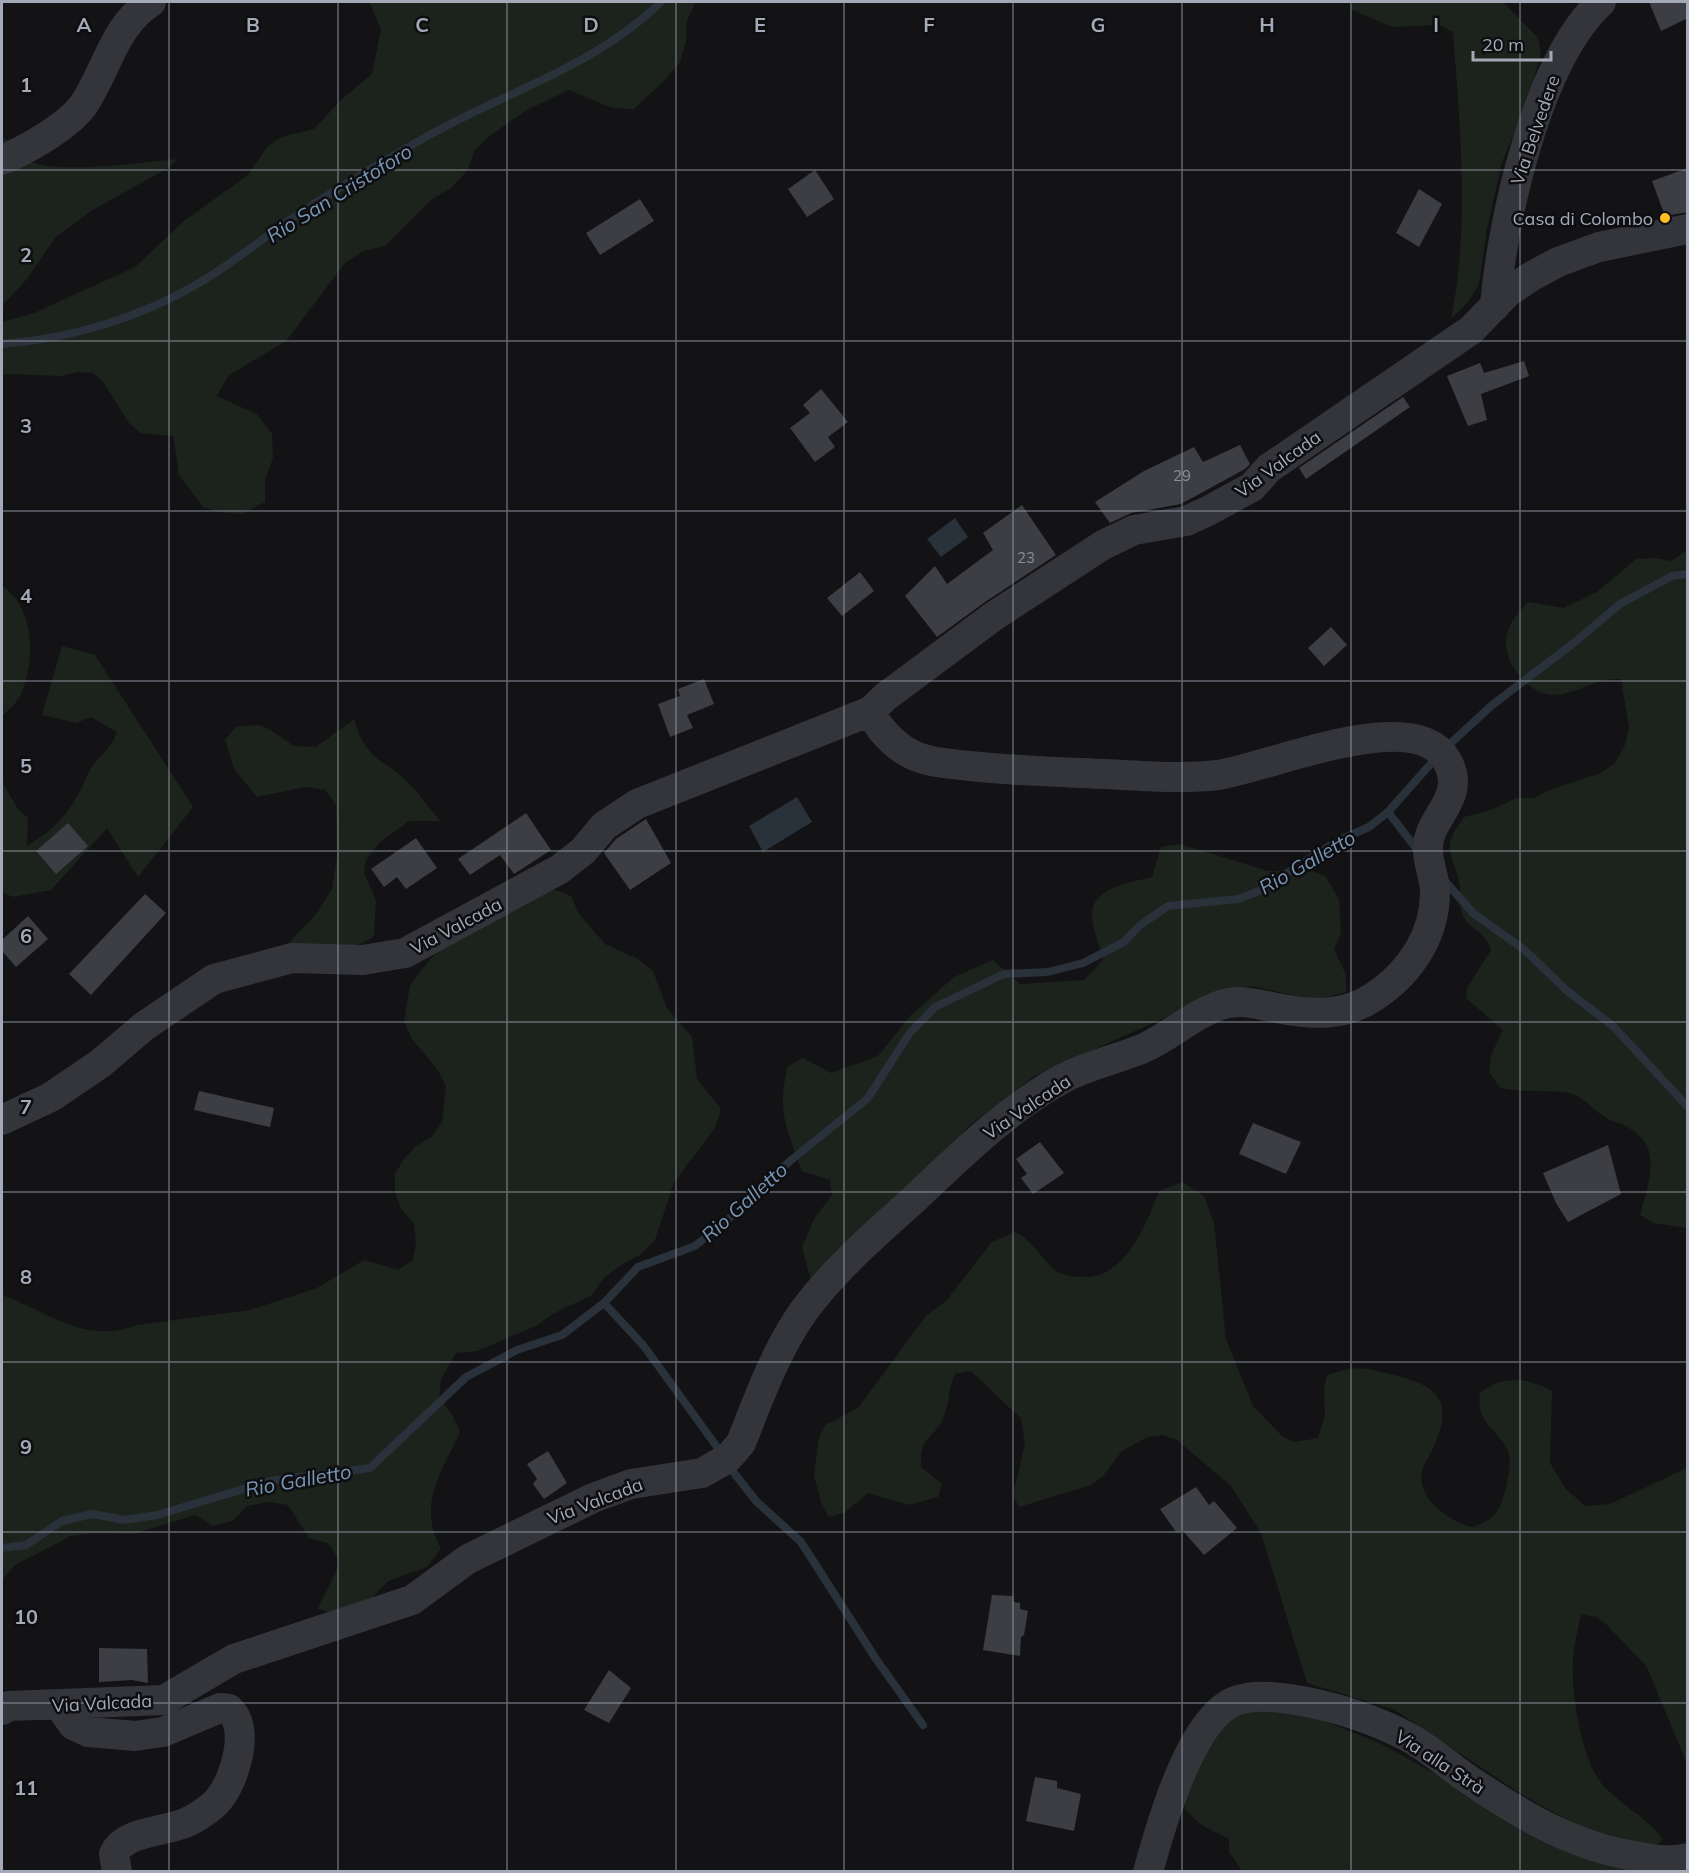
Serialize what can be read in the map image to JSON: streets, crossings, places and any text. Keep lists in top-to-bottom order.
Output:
{
  "streets": {
    "street": ["Via Belvedere", "Via Valcada", "Via alla Strà"]
  },
  "crossings": [
    ["Via Belvedere", "Via Valcada"]
  ],
  "water": ["Rio San Cristoforo", "Rio Galletto"],
  "places": ["Casa di Colombo"],
  "house_numbers": ["29", "23"],
  "scale_bar": "20 m",
  "grid": {
    "columns": [
      "A",
      "B",
      "C",
      "D",
      "E",
      "F",
      "G",
      "H",
      "I"
    ],
    "rows": [
      "1",
      "2",
      "3",
      "4",
      "5",
      "6",
      "7",
      "8",
      "9",
      "10",
      "11"
    ]
  }
}
